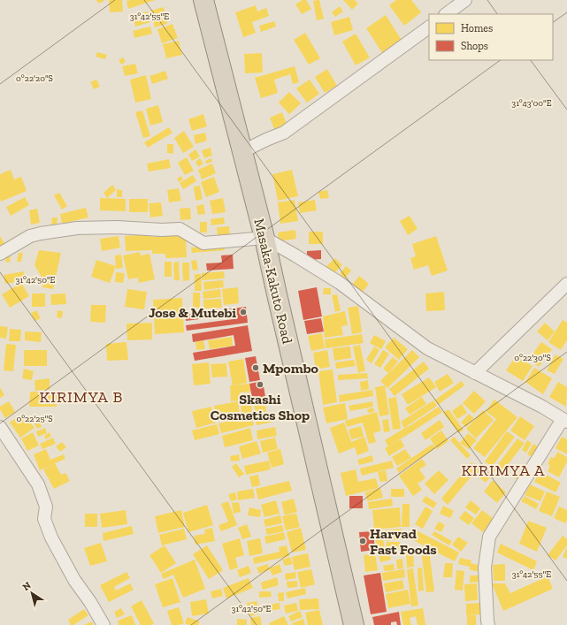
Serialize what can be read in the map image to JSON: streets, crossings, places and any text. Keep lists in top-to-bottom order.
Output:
{
  "streets": {
    "highway": ["Masaka-Kakuto Road"]
  },
  "districts": ["KIRIMYA B", "KIRIMYA A"],
  "places": [
    "Jose & Mutebi",
    "Mpombo",
    "Skashi Cosmetics Shop",
    "Harvad Fast Foods"
  ],
  "legend": ["Homes", "Shops"],
  "north": "top left",
  "coordinates": [
    "31°42'55\"E",
    "0°22'20\"S",
    "31°43'00\"E",
    "31°42'50\"E",
    "0°22'30\"S",
    "0°22'25\"S"
  ]
}
